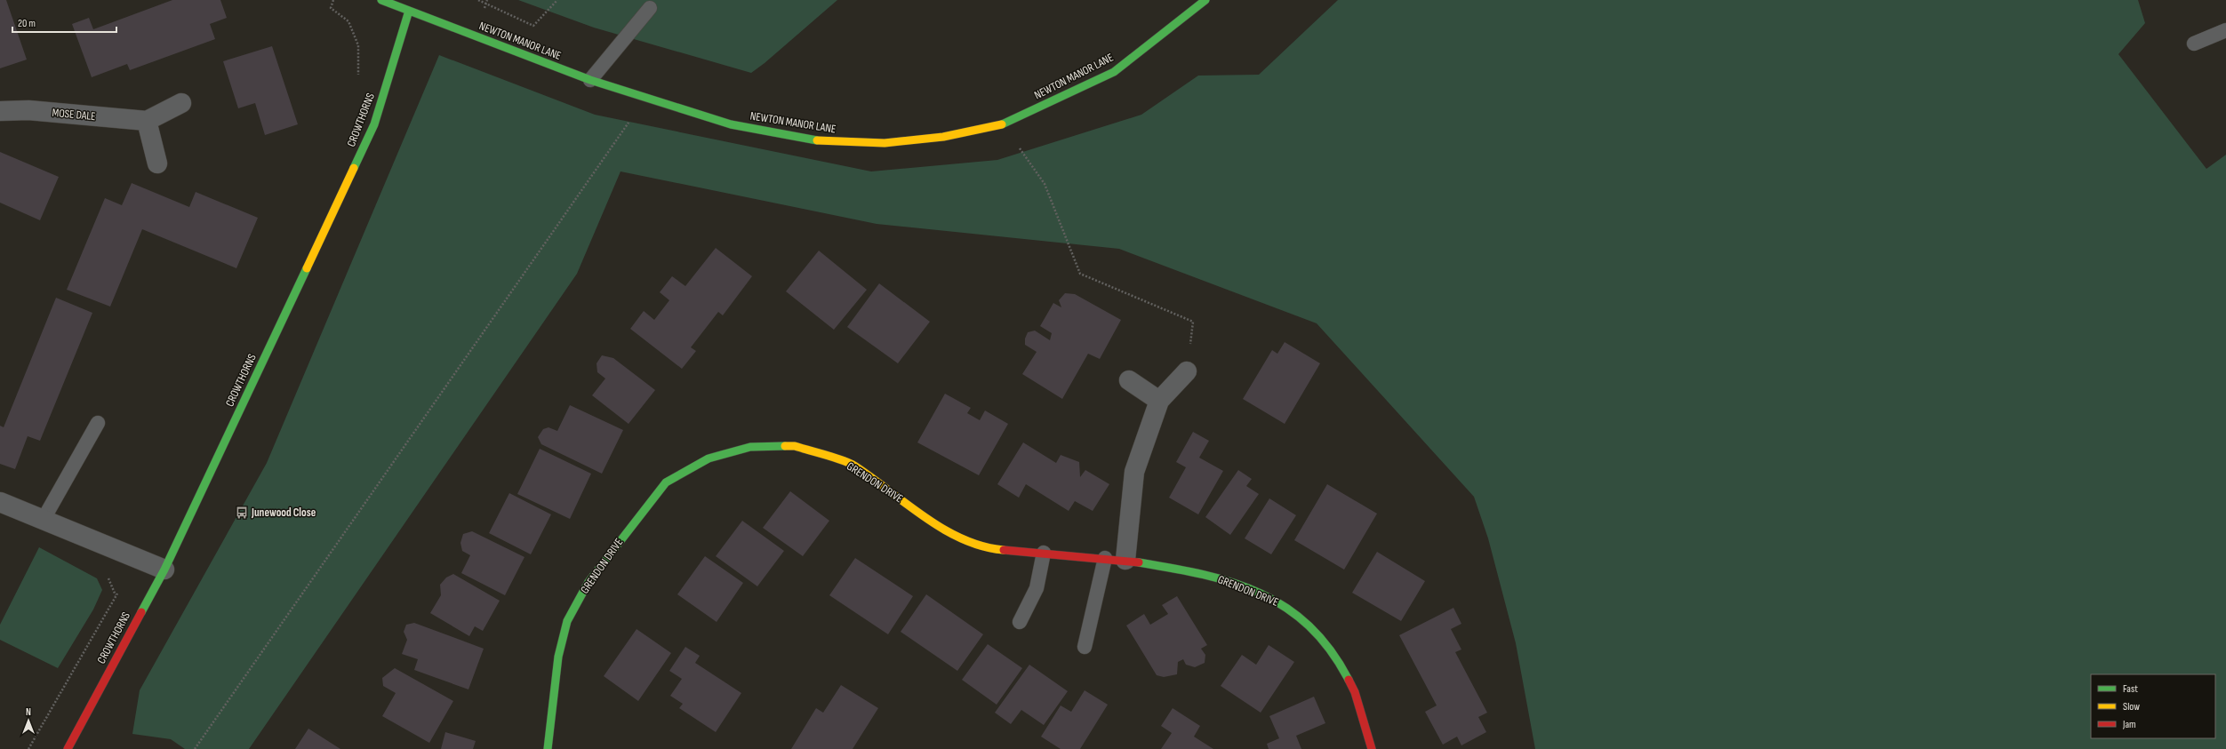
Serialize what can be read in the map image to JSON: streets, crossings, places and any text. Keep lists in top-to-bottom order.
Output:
{
  "streets": {
    "street": [
      "NEWTON MANOR LANE",
      "MOSE DALE",
      "CROWTHORNS",
      "GRENDON DRIVE"
    ]
  },
  "crossings": [
    ["NEWTON MANOR LANE", "CROWTHORNS"]
  ],
  "places": {
    "bus stop": ["Junewood Close"]
  },
  "legend": ["Fast", "Slow", "Jam"],
  "scale_bar": "20 m",
  "north": "top"
}
